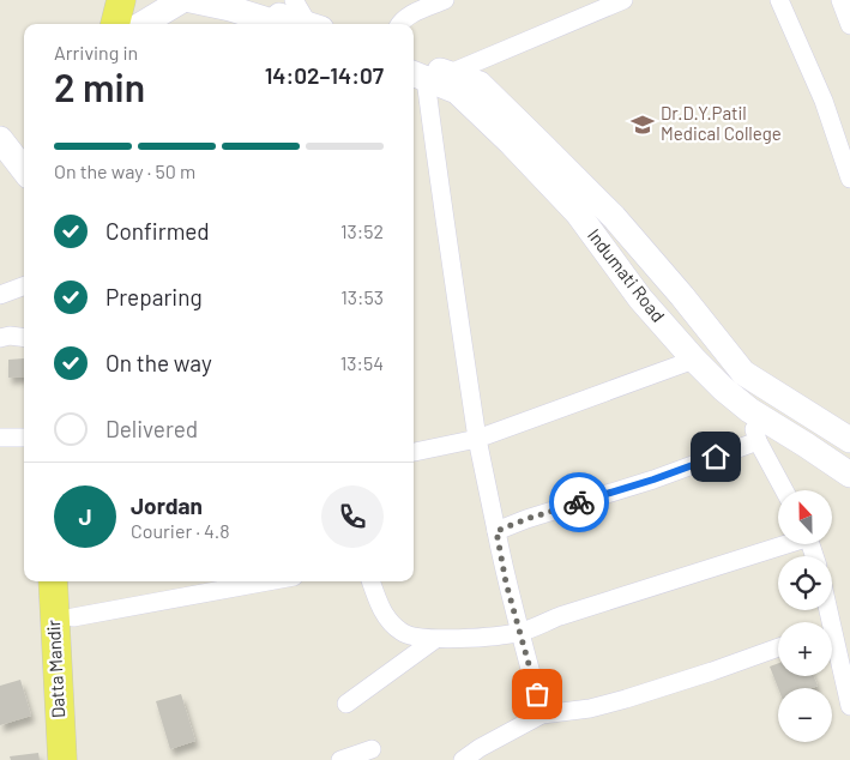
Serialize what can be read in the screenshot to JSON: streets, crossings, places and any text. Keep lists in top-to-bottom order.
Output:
{
  "streets": {
    "main road": ["Indumati Road", "Datta Mandir"]
  },
  "places": {
    "school or university": ["Dr.D.Y.Patil Medical College"]
  },
  "north": "top",
  "page": {
    "heading": ["2 min", "Arriving in", "14:02–14:07"],
    "panel": ["Jordan", "Courier · 4.8"],
    "bar": "On the way · 50 m",
    "list": [
      ["Confirmed", "13:52"],
      ["Preparing", "13:53"],
      ["On the way", "13:54"],
      "Delivered"
    ],
    "round": "J",
    "map_buttons": ["+", "−"]
  }
}
